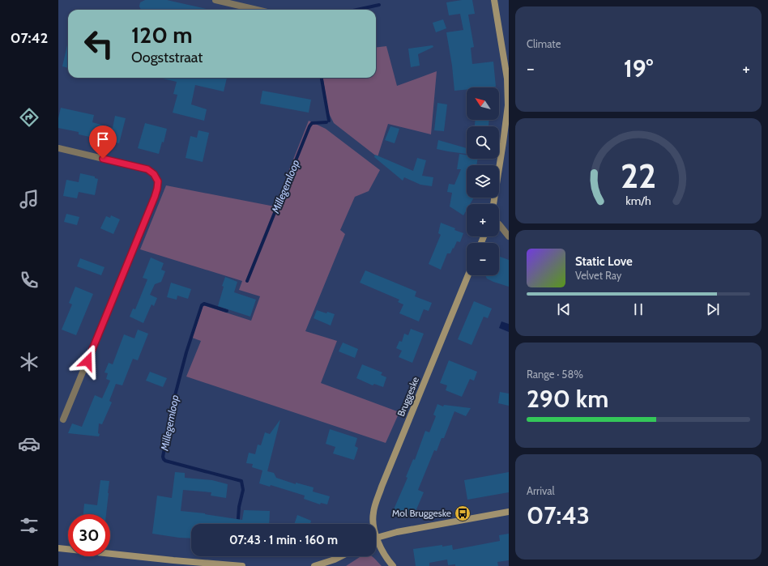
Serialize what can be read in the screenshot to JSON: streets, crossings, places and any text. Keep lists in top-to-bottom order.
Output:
{
  "streets": {
    "street": ["Bruggeske"]
  },
  "water": ["Millegemloop"],
  "places": {
    "bus stop": ["Mol Bruggeske"]
  },
  "north": "top left",
  "page": {
    "tabs": "07:42",
    "tile": [
      "Climate",
      ["Range · 58%", "290 km"],
      ["Arrival", "07:43"]
    ],
    "turn": ["120 m", "Oogststraat"],
    "heat": ["−", "19°", "+"],
    "map_buttons": ["+", "−"],
    "song": ["Static Love", "Velvet Ray"],
    "limit": "30",
    "trip": "07:43 · 1 min · 160 m",
    "gauge": ["22", "km/h"]
  }
}
